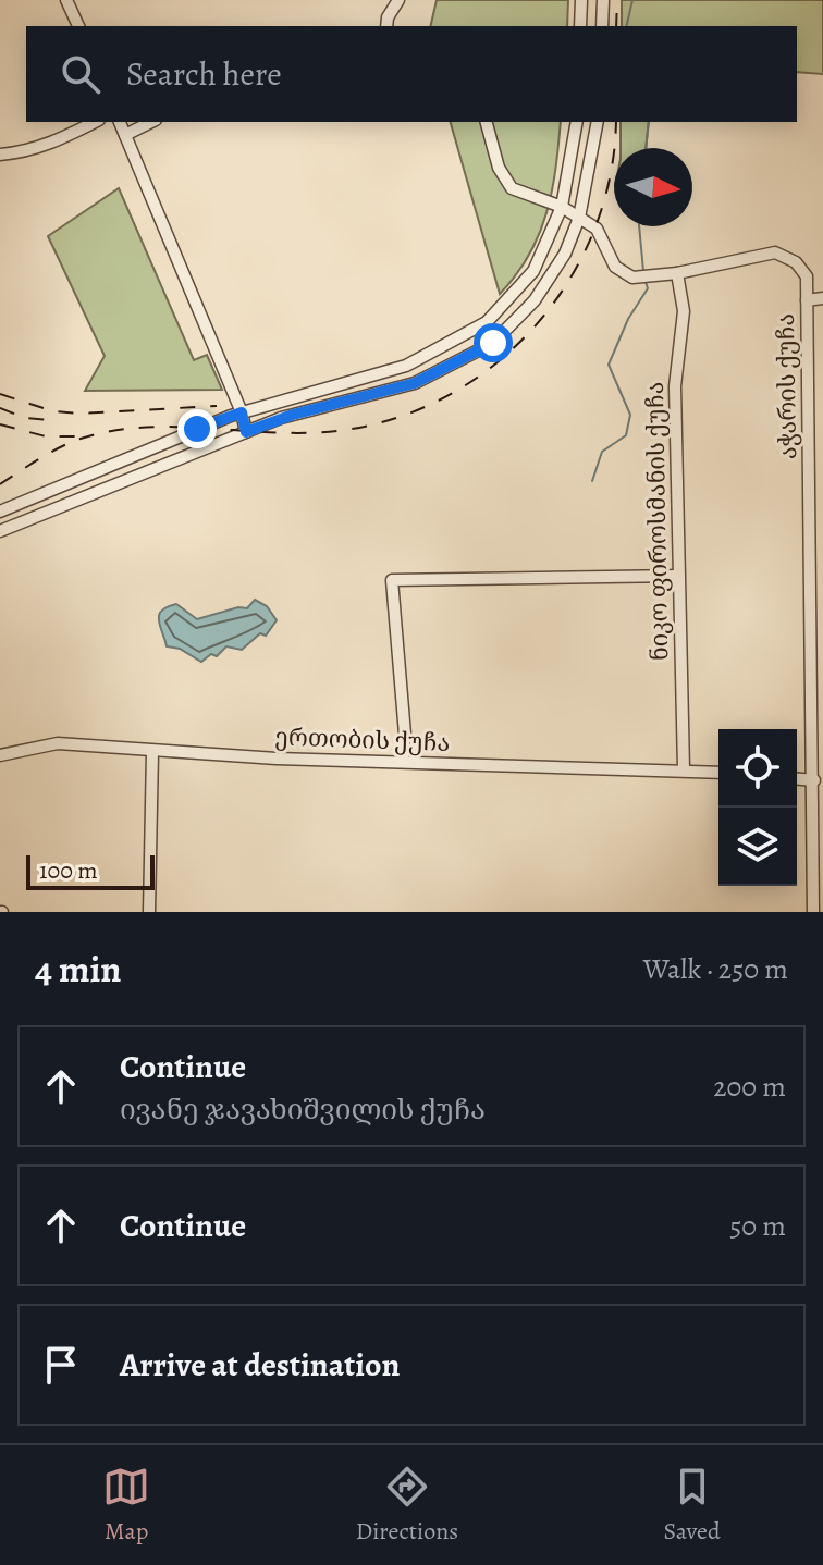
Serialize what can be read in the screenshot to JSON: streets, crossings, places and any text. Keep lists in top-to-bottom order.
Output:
{
  "streets": {
    "street": ["აჭარის ქუჩა", "ნიკო ფიროსმანის ქუჩა", "ერთობის ქუჩა"]
  },
  "crossings": [
    ["აჭარის ქუჩა", "ნიკო ფიროსმანის ქუჩა"],
    ["ნიკო ფიროსმანის ქუჩა", "ერთობის ქუჩა"]
  ],
  "scale_bar": "100 m",
  "north": "right",
  "page": {
    "search": "Search here",
    "scale": "100 m",
    "heading": ["4 min", "Walk · 250 m"],
    "list": [
      ["Continue", "ივანე ჯავახიშვილის ქუჩა", "200 m"],
      ["Continue", "50 m"],
      "Arrive at destination"
    ],
    "nav": ["Map", "Directions", "Saved"]
  }
}
